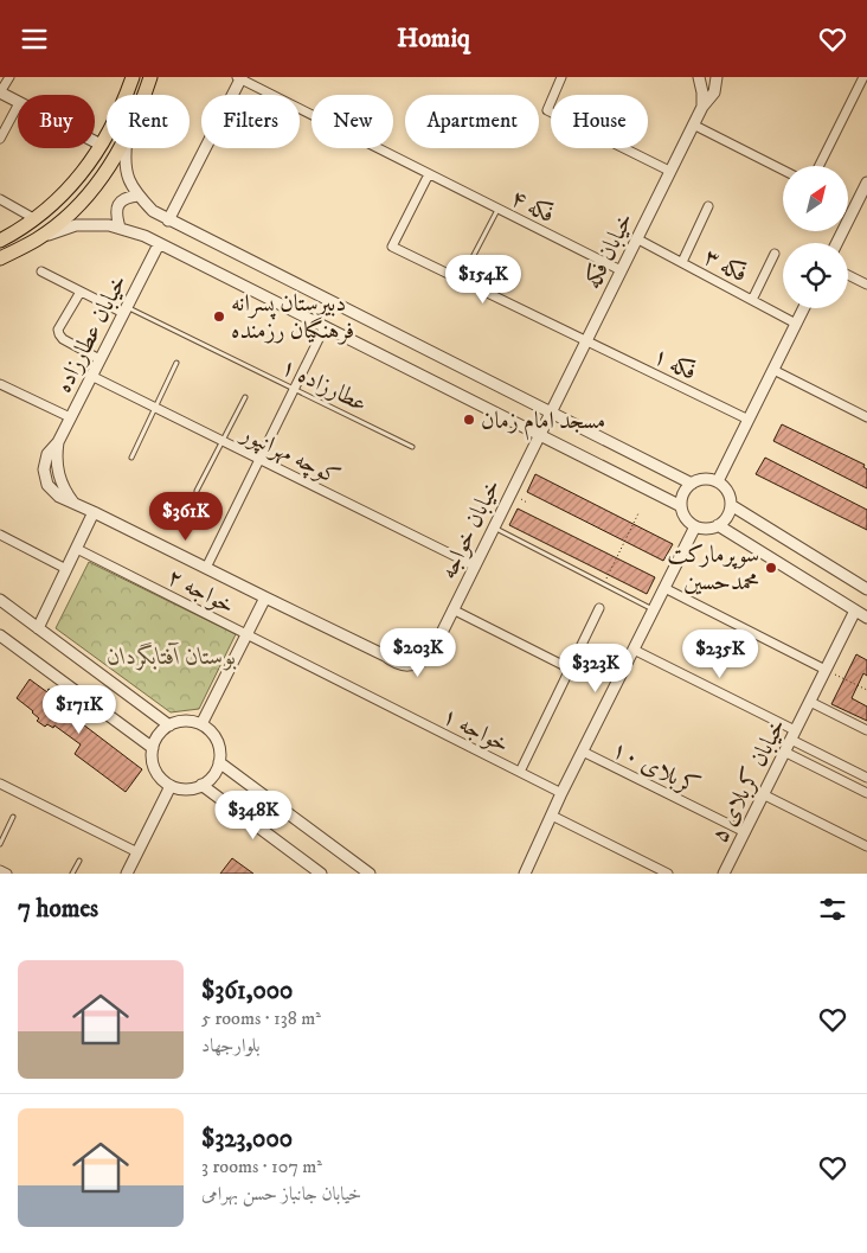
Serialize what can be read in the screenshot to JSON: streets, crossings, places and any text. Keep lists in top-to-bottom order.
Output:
{
  "streets": {
    "street": [
      "فکه ۴",
      "خیابان فکه",
      "فکه ۳",
      "خیابان عطارزاده",
      "فکه ۱",
      "کوچه مهرانپور",
      "خیابان خواجه",
      "خواجه ۲",
      "خواجه ۱",
      "کربلای ۱۰",
      "خیابان کربلای ۵"
    ],
    "lane": ["عطارزاده ۱"]
  },
  "crossings": [
    ["فکه ۴", "خیابان فکه"],
    ["فکه ۴", "فکه ۱"],
    ["خیابان فکه", "فکه ۳"],
    ["خیابان فکه", "فکه ۱"],
    ["خیابان فکه", "خیابان خواجه"],
    ["خیابان عطارزاده", "عطارزاده ۱"],
    ["خیابان عطارزاده", "کوچه مهرانپور"],
    ["خیابان عطارزاده", "خیابان خواجه"],
    ["کوچه مهرانپور", "خیابان خواجه"],
    ["خواجه ۲", "خواجه ۱"],
    ["کربلای ۱۰", "خیابان کربلای ۵"]
  ],
  "parks": ["بوستان آفتابگردان"],
  "places": ["دبیرستان پسرانه فرهنگیان رزمنده", "مسجد امام زمان", "سوپرمارکت محمدحسین"],
  "north": "top right",
  "page": {
    "header": "Homiq",
    "chip": [
      "Buy",
      "Rent",
      "Filters",
      "New",
      "Apartment",
      "House"
    ],
    "price": [
      "$154K",
      "$361K",
      "$203K",
      "$235K",
      "$323K",
      "$171K",
      "$348K"
    ],
    "heading": "7 homes",
    "list": [
      {
        "name": "$361,000",
        "note": "5 rooms · 138 m² · بلوارجهاد"
      },
      {
        "name": "$323,000",
        "note": "3 rooms · 107 m² · خیابان جانباز حسن بهرامی"
      }
    ]
  }
}
